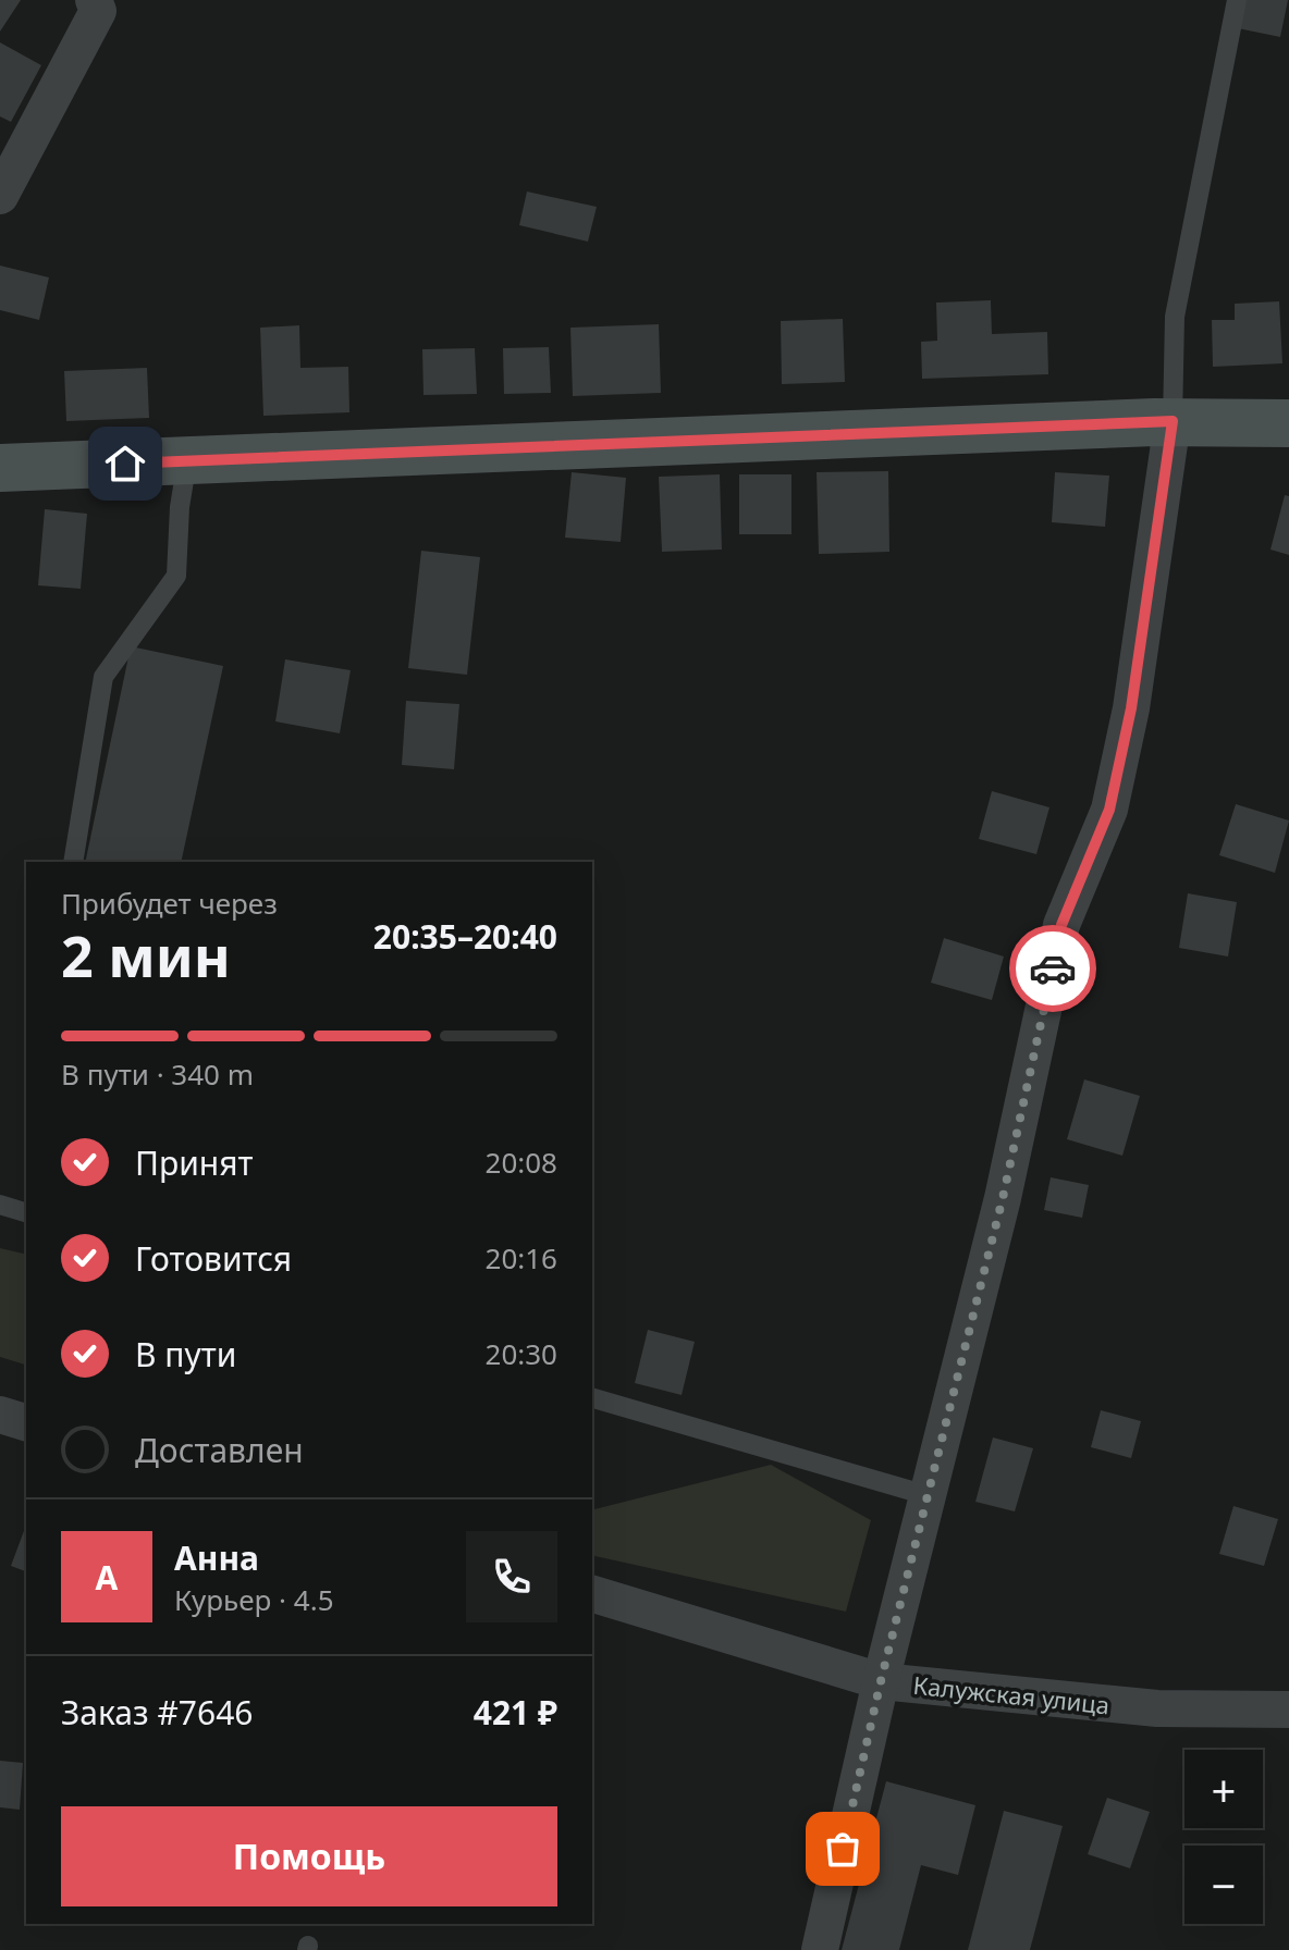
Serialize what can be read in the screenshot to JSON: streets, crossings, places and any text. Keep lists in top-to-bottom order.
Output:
{
  "streets": {
    "street": ["Калужская улица"]
  },
  "page": {
    "heading": ["2 мин", "Прибудет через", "20:35–20:40"],
    "panel": [
      "Анна",
      "Курьер · 4.5",
      "Заказ #7646",
      "421 ₽"
    ],
    "bar": "В пути · 340 m",
    "list": [
      ["Принят", "20:08"],
      ["Готовится", "20:16"],
      ["В пути", "20:30"],
      "Доставлен"
    ],
    "round": "А",
    "map_buttons": ["+", "−"],
    "buttons": "Помощь"
  }
}
